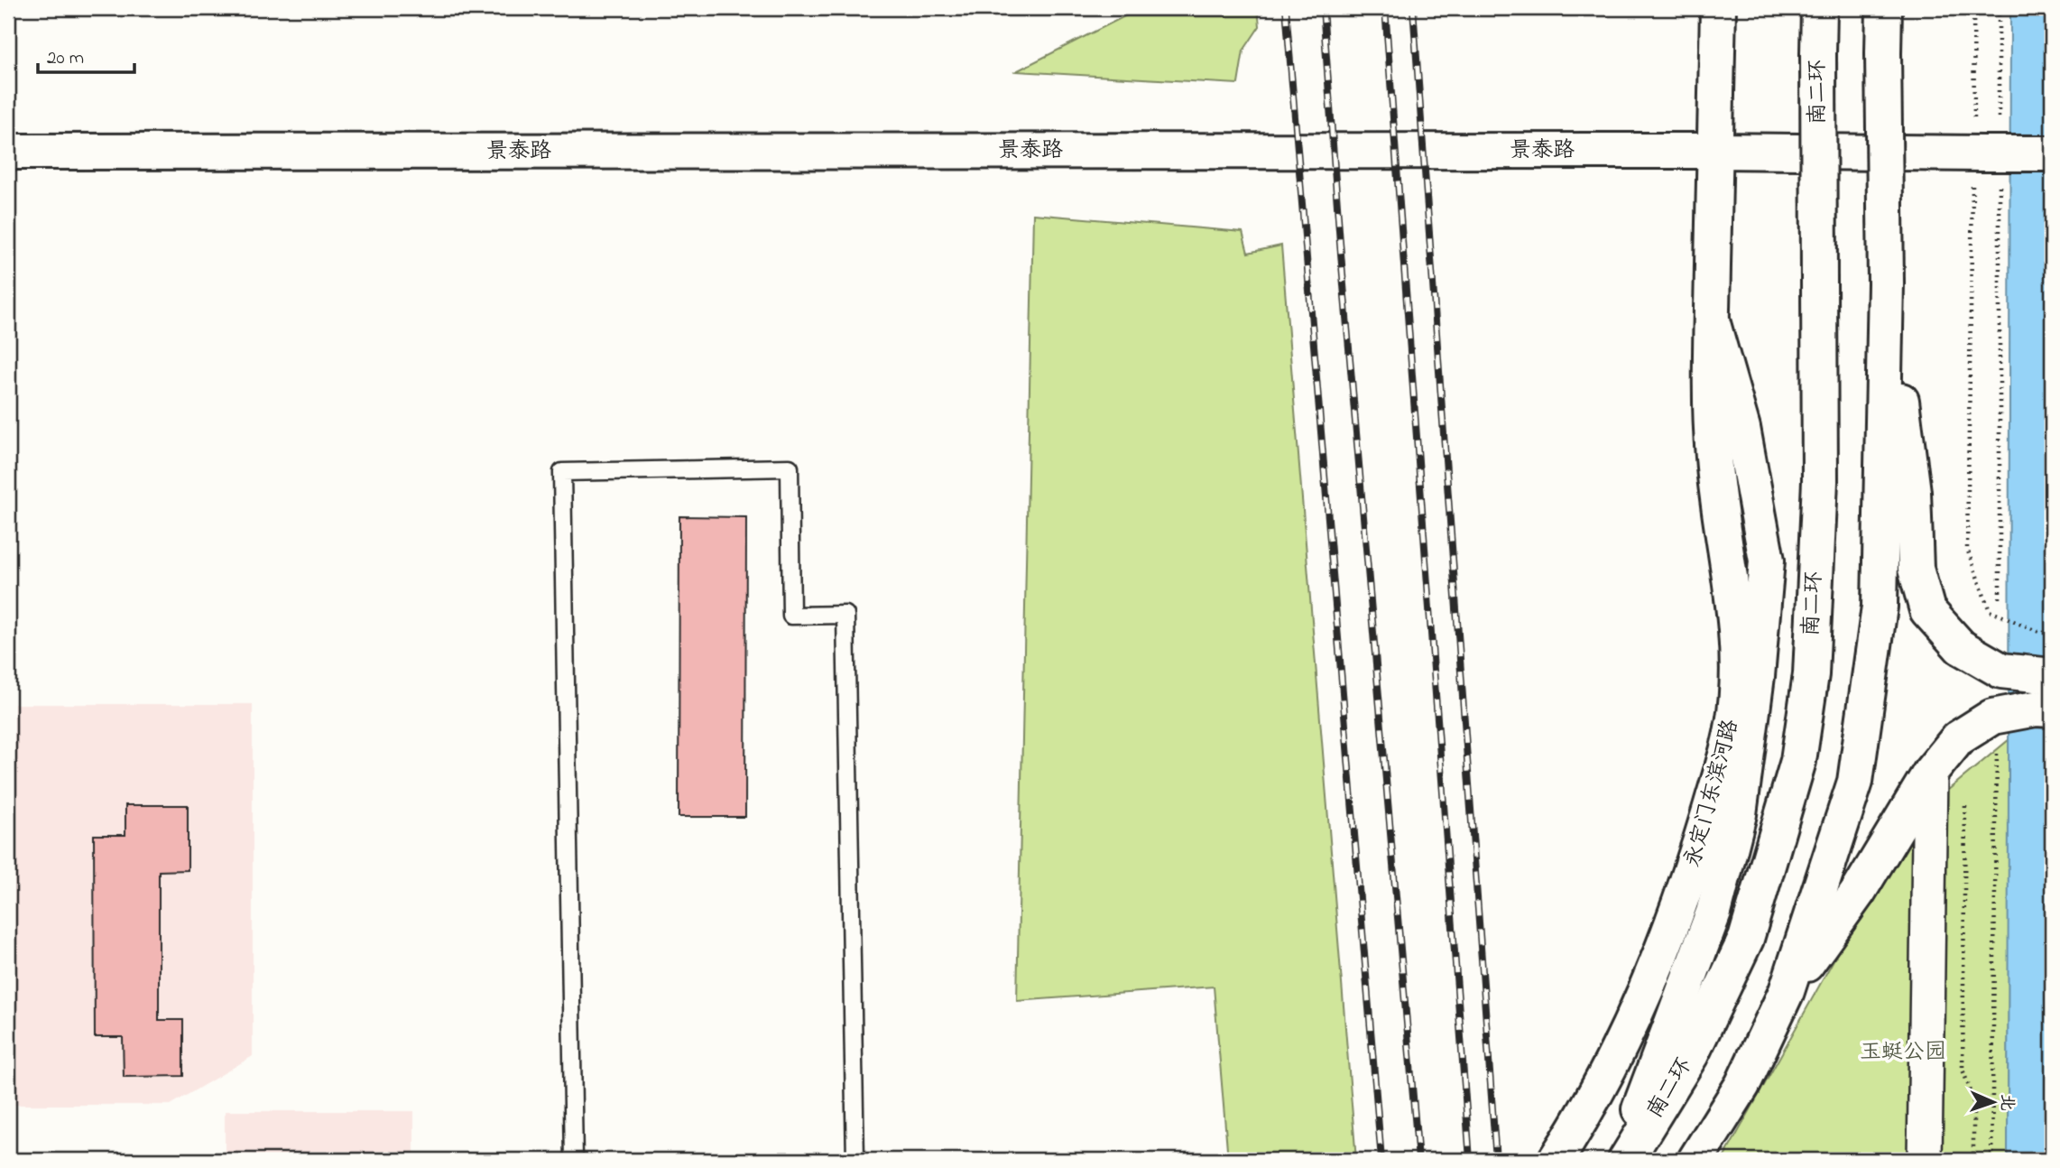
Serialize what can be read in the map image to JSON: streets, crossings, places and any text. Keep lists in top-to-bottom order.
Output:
{
  "streets": {
    "main road": ["南二环", "景泰路", "永定门东滨河路"]
  },
  "crossings": [
    ["景泰路", "永定门东滨河路"]
  ],
  "parks": ["玉蜓公园"],
  "scale_bar": "20 m",
  "north": "right"
}
